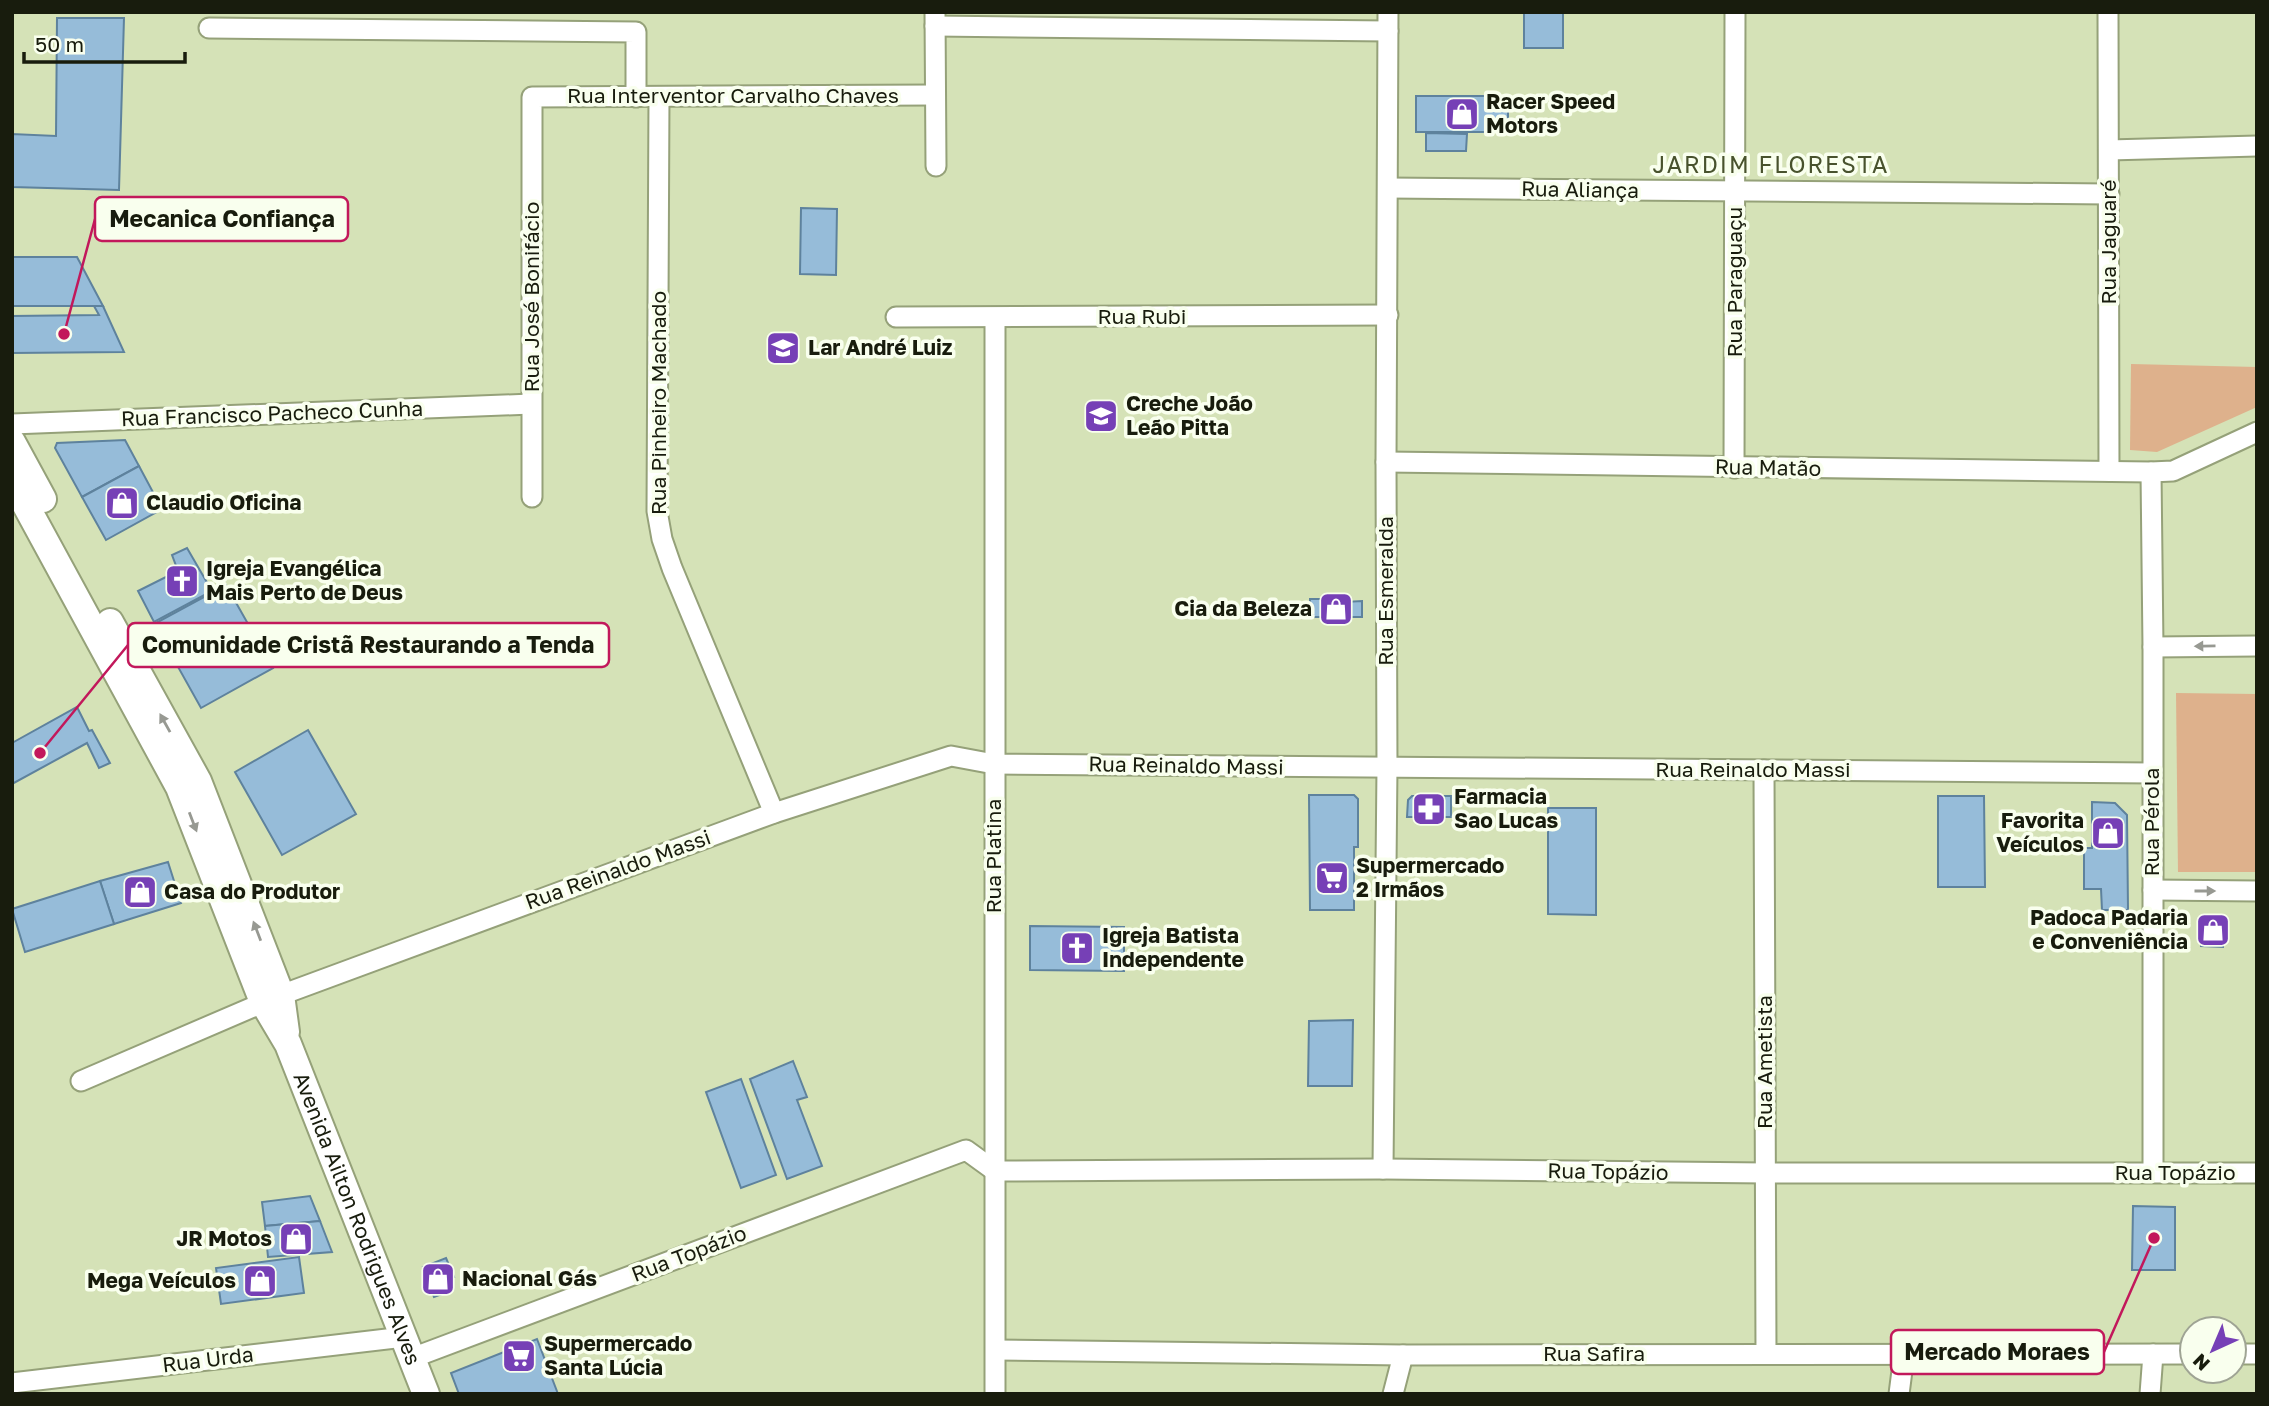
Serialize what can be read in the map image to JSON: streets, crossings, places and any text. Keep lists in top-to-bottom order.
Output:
{
  "streets": {
    "main road": ["Avenida Ailton Rodrigues Alves"],
    "street": [
      "Rua Interventor Carvalho Chaves",
      "Rua Aliança",
      "Rua Jaguaré",
      "Rua Paraguaçu",
      "Rua José Bonifácio",
      "Rua Rubi",
      "Rua Pinheiro Machado",
      "Rua Francisco Pacheco Cunha",
      "Rua Matão",
      "Rua Esmeralda",
      "Rua Reinaldo Massi",
      "Rua Pérola",
      "Rua Platina",
      "Rua Ametista",
      "Rua Topázio",
      "Rua Safira",
      "Rua Urda"
    ]
  },
  "crossings": [
    ["Rua Interventor Carvalho Chaves", "Rua José Bonifácio"],
    ["Rua Interventor Carvalho Chaves", "Rua Pinheiro Machado"],
    ["Rua Aliança", "Rua Jaguaré"],
    ["Rua Aliança", "Rua Paraguaçu"],
    ["Rua Aliança", "Rua Esmeralda"],
    ["Rua Jaguaré", "Rua Matão"],
    ["Rua Paraguaçu", "Rua Matão"],
    ["Rua José Bonifácio", "Rua Francisco Pacheco Cunha"],
    ["Rua Rubi", "Rua Esmeralda"],
    ["Rua Rubi", "Rua Platina"],
    ["Rua Pinheiro Machado", "Rua Reinaldo Massi"],
    ["Rua Matão", "Rua Esmeralda"],
    ["Rua Matão", "Rua Pérola"],
    ["Rua Esmeralda", "Rua Reinaldo Massi"],
    ["Rua Esmeralda", "Rua Topázio"],
    ["Rua Reinaldo Massi", "Rua Pérola"],
    ["Rua Reinaldo Massi", "Rua Platina"],
    ["Rua Reinaldo Massi", "Rua Ametista"],
    ["Rua Reinaldo Massi", "Avenida Ailton Rodrigues Alves"],
    ["Rua Pérola", "Rua Topázio"],
    ["Rua Platina", "Rua Topázio"],
    ["Rua Platina", "Rua Safira"],
    ["Rua Ametista", "Rua Topázio"],
    ["Rua Ametista", "Rua Safira"],
    ["Rua Topázio", "Avenida Ailton Rodrigues Alves"],
    ["Rua Topázio", "Rua Urda"],
    ["Avenida Ailton Rodrigues Alves", "Rua Urda"]
  ],
  "districts": ["JARDIM FLORESTA"],
  "places": {
    "shop": [
      "Racer Speed Motors",
      "Claudio Oficina",
      "Cia da Beleza",
      "Favorita Veículos",
      "Casa do Produtor",
      "Padoca Padaria e Conveniência",
      "JR Motos",
      "Nacional Gás",
      "Mega Veículos"
    ],
    "other": ["Mecanica Confiança", "Comunidade Cristã Restaurando a Tenda", "Mercado Moraes"],
    "school or university": ["Lar André Luiz", "Creche João Leão Pitta"],
    "church": ["Igreja Evangélica Mais Perto de Deus", "Igreja Batista Independente"],
    "pharmacy": ["Farmacia Sao Lucas"],
    "supermarket": ["Supermercado 2 Irmãos", "Supermercado Santa Lúcia"]
  },
  "scale_bar": "50 m",
  "north": "bottom left"
}
